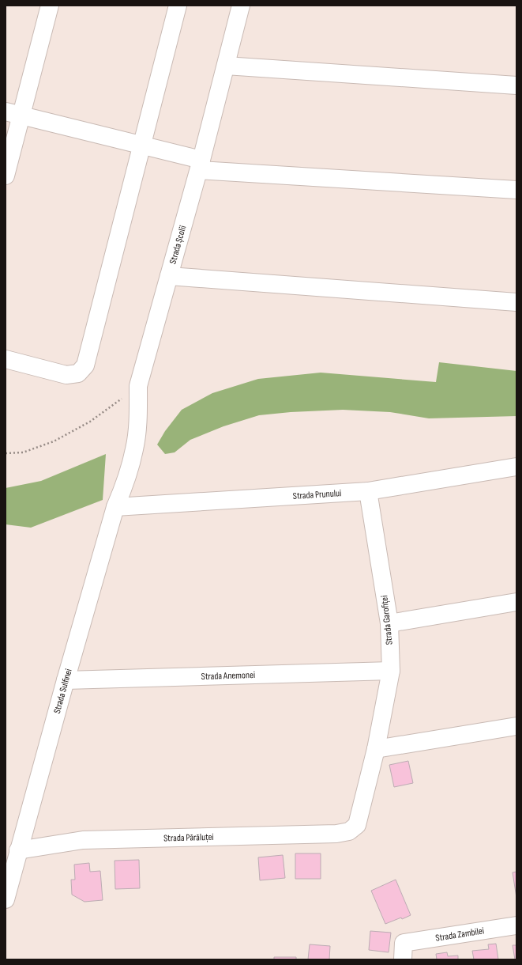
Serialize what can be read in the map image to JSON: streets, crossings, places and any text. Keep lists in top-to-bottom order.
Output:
{
  "streets": {
    "street": [
      "Strada Școlii",
      "Strada Prunului",
      "Strada Garofiței",
      "Strada Anemonei",
      "Strada Sulfinei",
      "Strada Părăluței",
      "Strada Zambilei"
    ]
  },
  "crossings": [
    ["Strada Școlii", "Strada Sulfinei"],
    ["Strada Prunului", "Strada Garofiței"],
    ["Strada Prunului", "Strada Sulfinei"],
    ["Strada Garofiței", "Strada Anemonei"],
    ["Strada Garofiței", "Strada Părăluței"],
    ["Strada Anemonei", "Strada Sulfinei"],
    ["Strada Sulfinei", "Strada Părăluței"]
  ]
}
